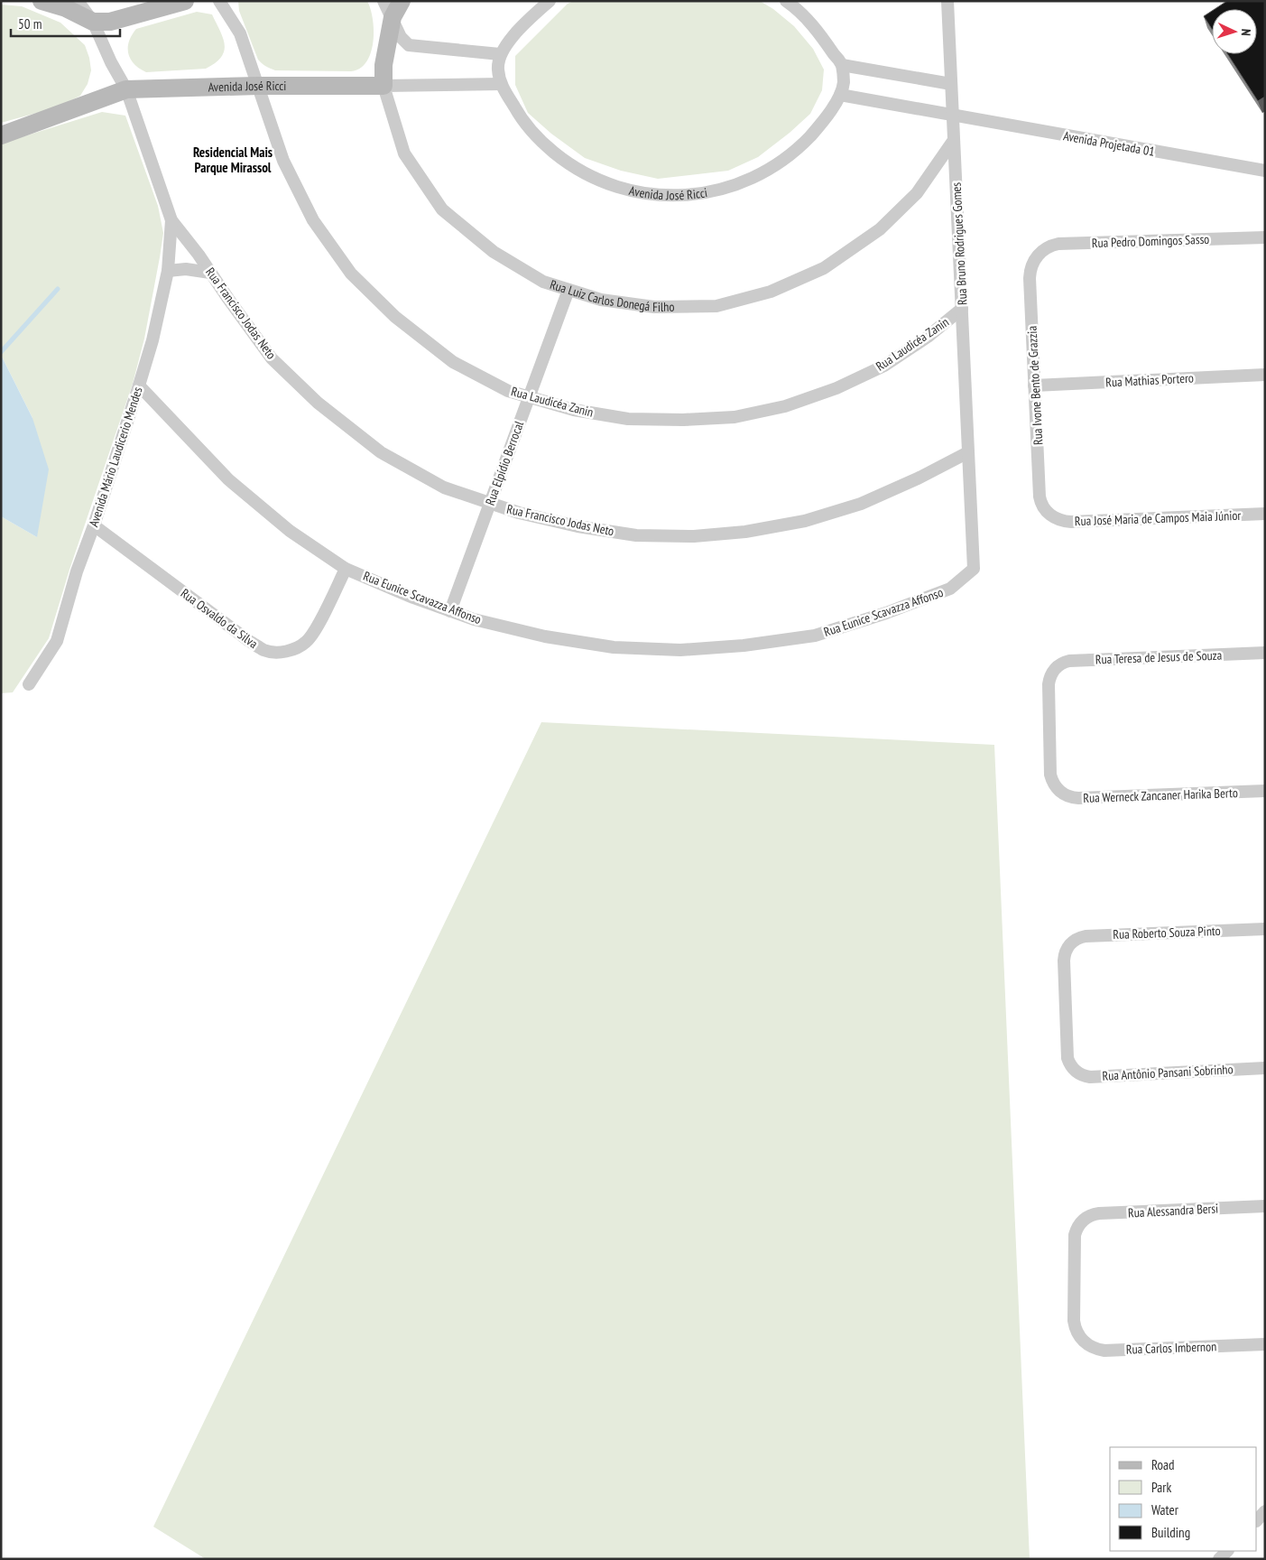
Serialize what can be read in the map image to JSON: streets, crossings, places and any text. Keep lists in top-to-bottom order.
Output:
{
  "streets": {
    "street": [
      "Avenida José Ricci",
      "Avenida Projetada 01",
      "Rua Pedro Domingos Sasso",
      "Rua Bruno Rodrigues Gomes",
      "Rua Luiz Carlos Donegá Filho",
      "Rua Francisco Jodas Neto",
      "Rua Laudicéa Zanin",
      "Rua Mathias Portero",
      "Rua Ivone Bento de Grazzia",
      "Avenida Mário Laudicerio Mendes",
      "Rua Elpídio Berrocal",
      "Rua José Maria de Campos Maia Júnior",
      "Rua Eunice Scavazza Affonso",
      "Rua Osvaldo da Silva",
      "Rua Teresa de Jesus de Souza",
      "Rua Werneck Zancaner Harika Berto",
      "Rua Roberto Souza Pinto",
      "Rua Antônio Pansani Sobrinho",
      "Rua Alessandra Bersi",
      "Rua Carlos Imbernon"
    ]
  },
  "crossings": [
    ["Avenida José Ricci", "Rua Luiz Carlos Donegá Filho"],
    ["Avenida José Ricci", "Rua Francisco Jodas Neto"],
    ["Avenida José Ricci", "Rua Laudicéa Zanin"],
    ["Avenida Projetada 01", "Rua Bruno Rodrigues Gomes"],
    ["Rua Pedro Domingos Sasso", "Rua Ivone Bento de Grazzia"],
    ["Rua Bruno Rodrigues Gomes", "Rua Luiz Carlos Donegá Filho"],
    ["Rua Bruno Rodrigues Gomes", "Rua Francisco Jodas Neto"],
    ["Rua Bruno Rodrigues Gomes", "Rua Laudicéa Zanin"],
    ["Rua Bruno Rodrigues Gomes", "Rua Eunice Scavazza Affonso"],
    ["Rua Luiz Carlos Donegá Filho", "Rua Elpídio Berrocal"],
    ["Rua Francisco Jodas Neto", "Avenida Mário Laudicerio Mendes"],
    ["Rua Francisco Jodas Neto", "Rua Elpídio Berrocal"],
    ["Rua Laudicéa Zanin", "Rua Elpídio Berrocal"],
    ["Rua Mathias Portero", "Rua Ivone Bento de Grazzia"],
    ["Rua Ivone Bento de Grazzia", "Rua José Maria de Campos Maia Júnior"],
    ["Avenida Mário Laudicerio Mendes", "Rua Eunice Scavazza Affonso"],
    ["Avenida Mário Laudicerio Mendes", "Rua Osvaldo da Silva"],
    ["Rua Elpídio Berrocal", "Rua Eunice Scavazza Affonso"],
    ["Rua Eunice Scavazza Affonso", "Rua Osvaldo da Silva"],
    ["Rua Teresa de Jesus de Souza", "Rua Werneck Zancaner Harika Berto"],
    ["Rua Roberto Souza Pinto", "Rua Antônio Pansani Sobrinho"],
    ["Rua Alessandra Bersi", "Rua Carlos Imbernon"]
  ],
  "districts": ["Residencial Mais Parque Mirassol"],
  "legend": [
    "Road",
    "Park",
    "Water",
    "Building"
  ],
  "scale_bar": "50 m",
  "north": "right"
}
